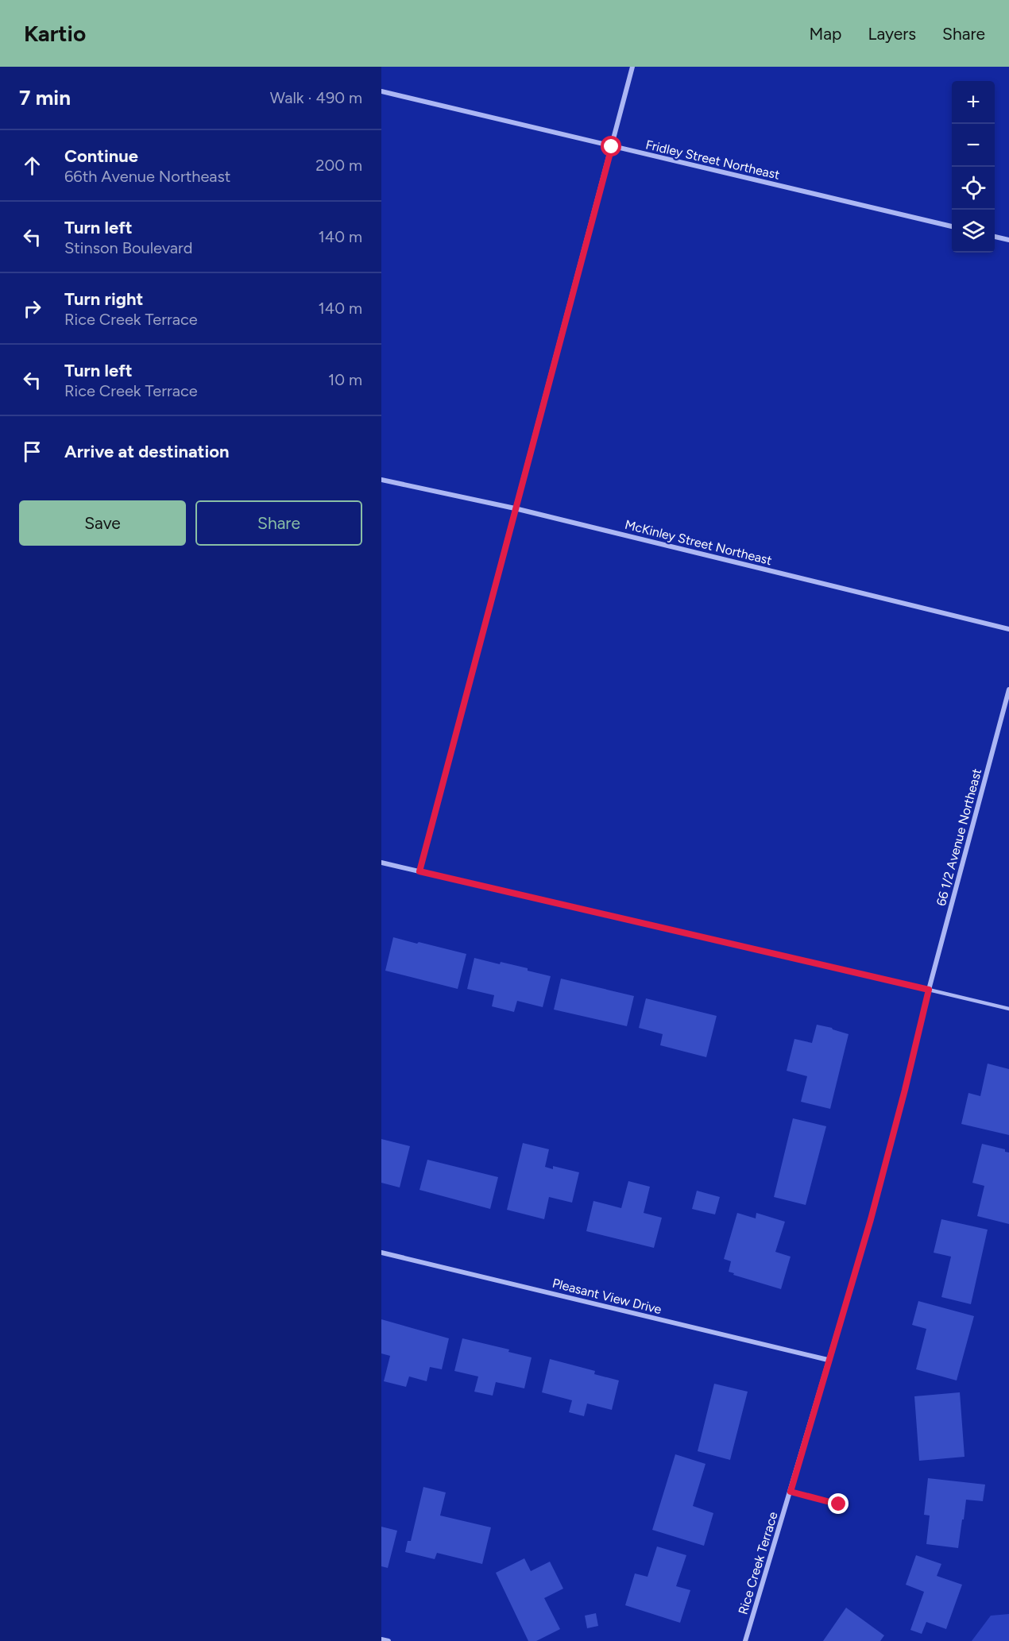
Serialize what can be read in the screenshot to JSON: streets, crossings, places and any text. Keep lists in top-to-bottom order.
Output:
{
  "streets": {
    "street": [
      "Fridley Street Northeast",
      "McKinley Street Northeast",
      "66 1/2 Avenue Northeast",
      "Pleasant View Drive",
      "Rice Creek Terrace"
    ]
  },
  "crossings": [
    ["66 1/2 Avenue Northeast", "Rice Creek Terrace"],
    ["Pleasant View Drive", "Rice Creek Terrace"]
  ],
  "page": {
    "header": "Kartio",
    "nav": ["Map", "Layers", "Share"],
    "heading": ["7 min", "Walk · 490 m"],
    "map_buttons": ["+", "−"],
    "list": [
      ["Continue", "66th Avenue Northeast", "200 m"],
      ["Turn left", "Stinson Boulevard", "140 m"],
      ["Turn right", "Rice Creek Terrace", "140 m"],
      ["Turn left", "Rice Creek Terrace", "10 m"],
      "Arrive at destination"
    ],
    "buttons": ["Save", "Share"]
  }
}
